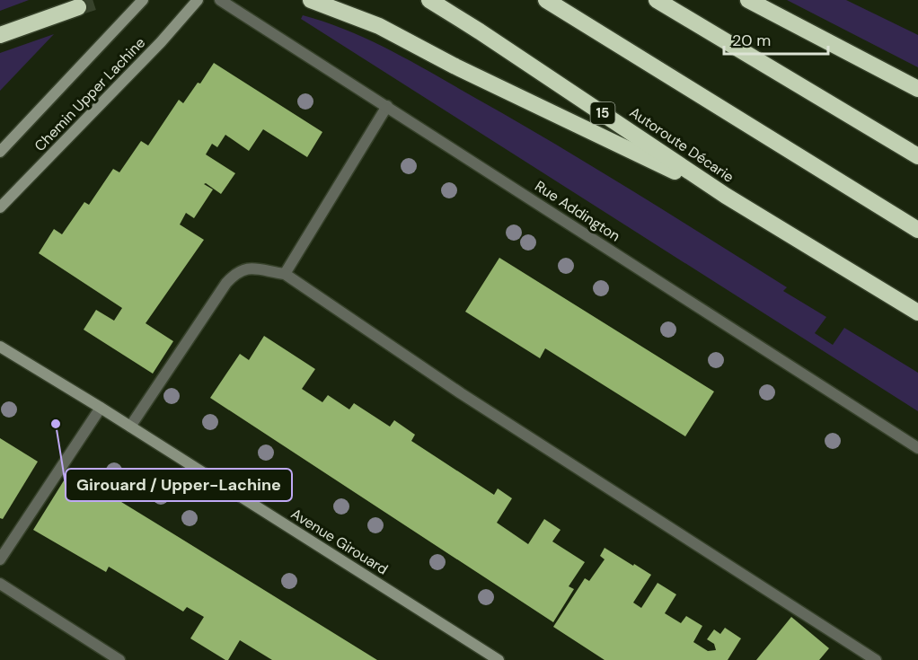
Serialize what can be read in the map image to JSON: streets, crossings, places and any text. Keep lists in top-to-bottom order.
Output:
{
  "streets": {
    "highway": ["15", "Autoroute Décarie"],
    "main road": ["Chemin Upper Lachine", "Avenue Girouard"],
    "street": ["Rue Addington"]
  },
  "places": ["Girouard / Upper-Lachine"],
  "scale_bar": "20 m"
}
